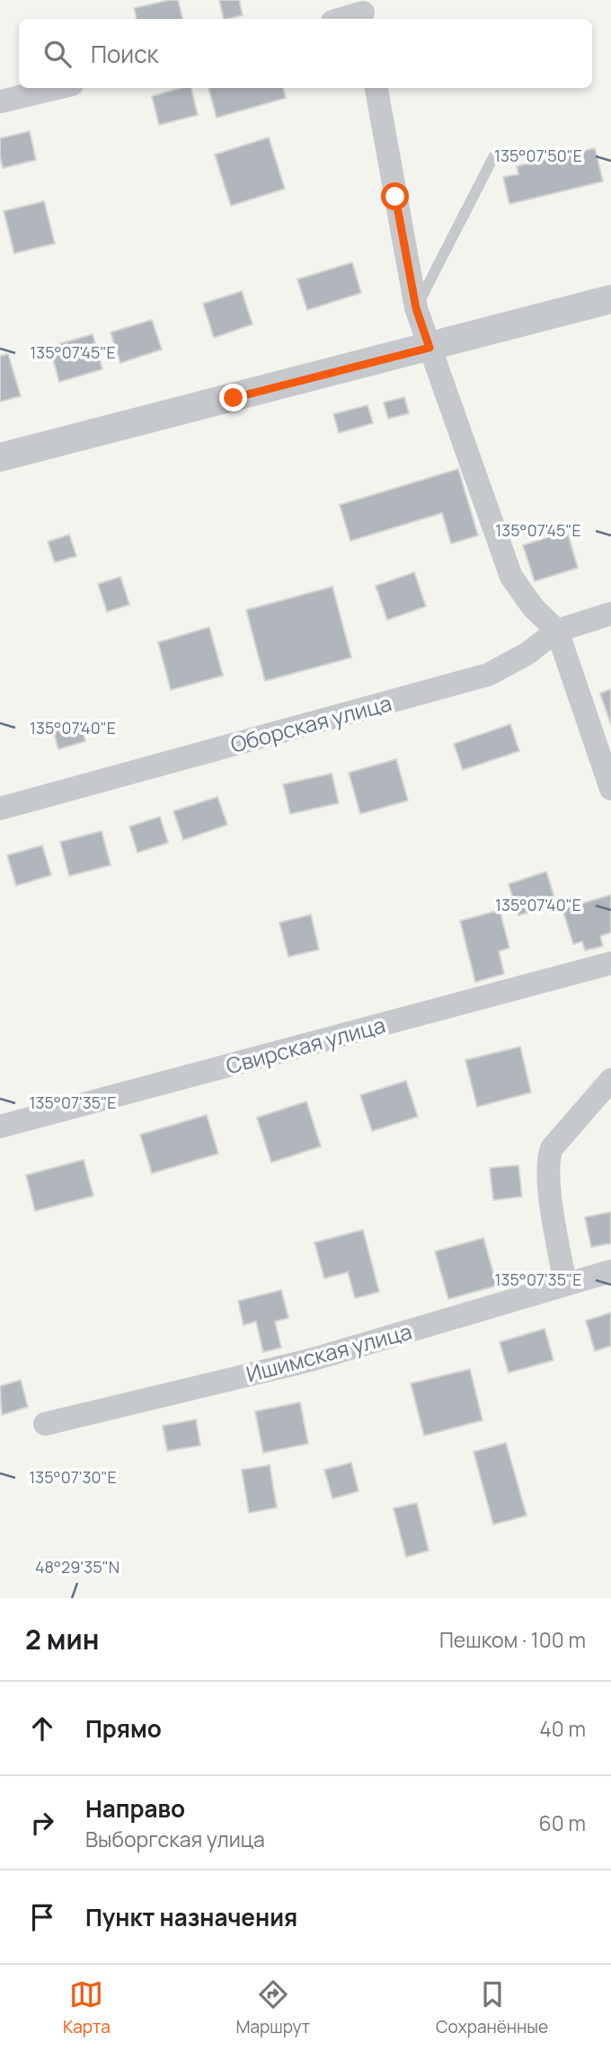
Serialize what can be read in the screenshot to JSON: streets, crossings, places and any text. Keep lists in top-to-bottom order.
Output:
{
  "streets": {
    "street": ["Оборская улица", "Свирская улица", "Ишимская улица"]
  },
  "page": {
    "search": "Поиск",
    "heading": ["2 мин", "Пешком · 100 m"],
    "list": [
      ["Прямо", "40 m"],
      ["Направо", "Выборгская улица", "60 m"],
      "Пункт назначения"
    ],
    "nav": ["Карта", "Маршрут", "Сохранённые"]
  },
  "coordinates": [
    "135°07'50\"E",
    "135°07'45\"E",
    "135°07'40\"E",
    "135°07'35\"E",
    "135°07'30\"E",
    "48°29'35\"N"
  ]
}
